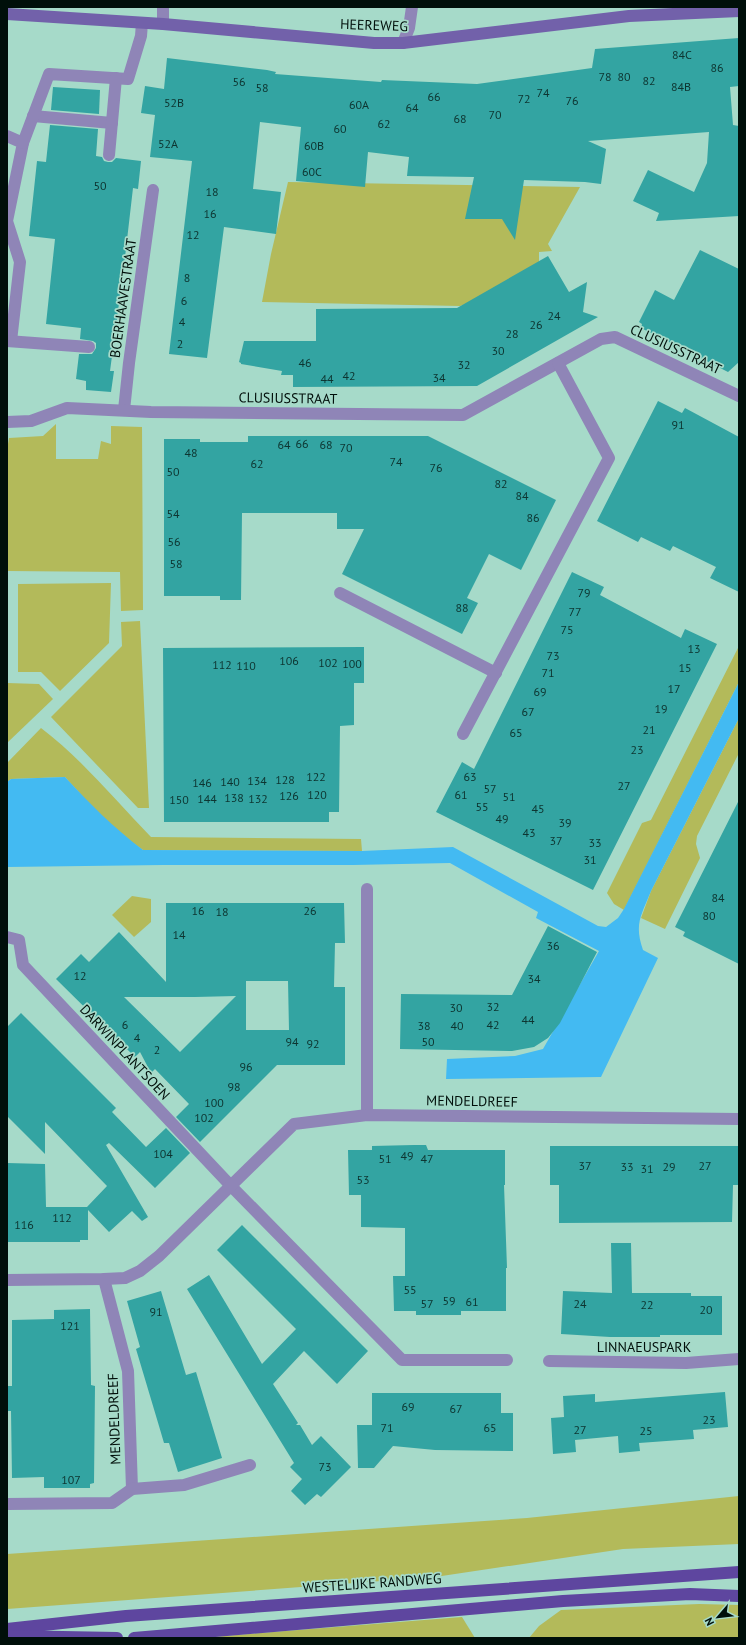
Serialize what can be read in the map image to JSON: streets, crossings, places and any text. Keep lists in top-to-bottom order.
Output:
{
  "streets": {
    "main road": ["WESTELIJKE RANDWEG"],
    "street": [
      "HEEREWEG",
      "BOERHAAVESTRAAT",
      "CLUSIUSSTRAAT",
      "DARWINPLANTSOEN",
      "MENDELDREEF",
      "LINNAEUSPARK"
    ]
  },
  "crossings": [
    ["BOERHAAVESTRAAT", "CLUSIUSSTRAAT"],
    ["DARWINPLANTSOEN", "MENDELDREEF"]
  ],
  "house_numbers": [
    "84C",
    "86",
    "78",
    "80",
    "82",
    "56",
    "84B",
    "58",
    "74",
    "66",
    "72",
    "76",
    "52B",
    "60A",
    "64",
    "70",
    "68",
    "62",
    "60",
    "52A",
    "60B",
    "60C",
    "50",
    "18",
    "16",
    "12",
    "8",
    "6",
    "24",
    "4",
    "26",
    "28",
    "2",
    "30",
    "46",
    "32",
    "42",
    "34",
    "44",
    "91",
    "66",
    "64",
    "68",
    "70",
    "48",
    "74",
    "62",
    "76",
    "50",
    "82",
    "84",
    "54",
    "86",
    "56",
    "58",
    "79",
    "88",
    "77",
    "75",
    "13",
    "73",
    "106",
    "102",
    "100",
    "112",
    "110",
    "15",
    "71",
    "17",
    "69",
    "19",
    "67",
    "21",
    "65",
    "23",
    "122",
    "63",
    "128",
    "134",
    "140",
    "146",
    "27",
    "57",
    "120",
    "61",
    "126",
    "51",
    "138",
    "144",
    "132",
    "150",
    "55",
    "45",
    "49",
    "39",
    "43",
    "37",
    "33",
    "31",
    "84",
    "16",
    "26",
    "18",
    "80",
    "14",
    "36",
    "12",
    "34",
    "32",
    "30",
    "44",
    "6",
    "42",
    "38",
    "40",
    "4",
    "94",
    "50",
    "92",
    "2",
    "96",
    "98",
    "100",
    "102",
    "104",
    "49",
    "51",
    "47",
    "37",
    "27",
    "33",
    "29",
    "31",
    "53",
    "112",
    "116",
    "55",
    "59",
    "61",
    "57",
    "24",
    "22",
    "20",
    "91",
    "121",
    "69",
    "67",
    "23",
    "71",
    "65",
    "27",
    "25",
    "73",
    "107"
  ],
  "north": "bottom left"
}
